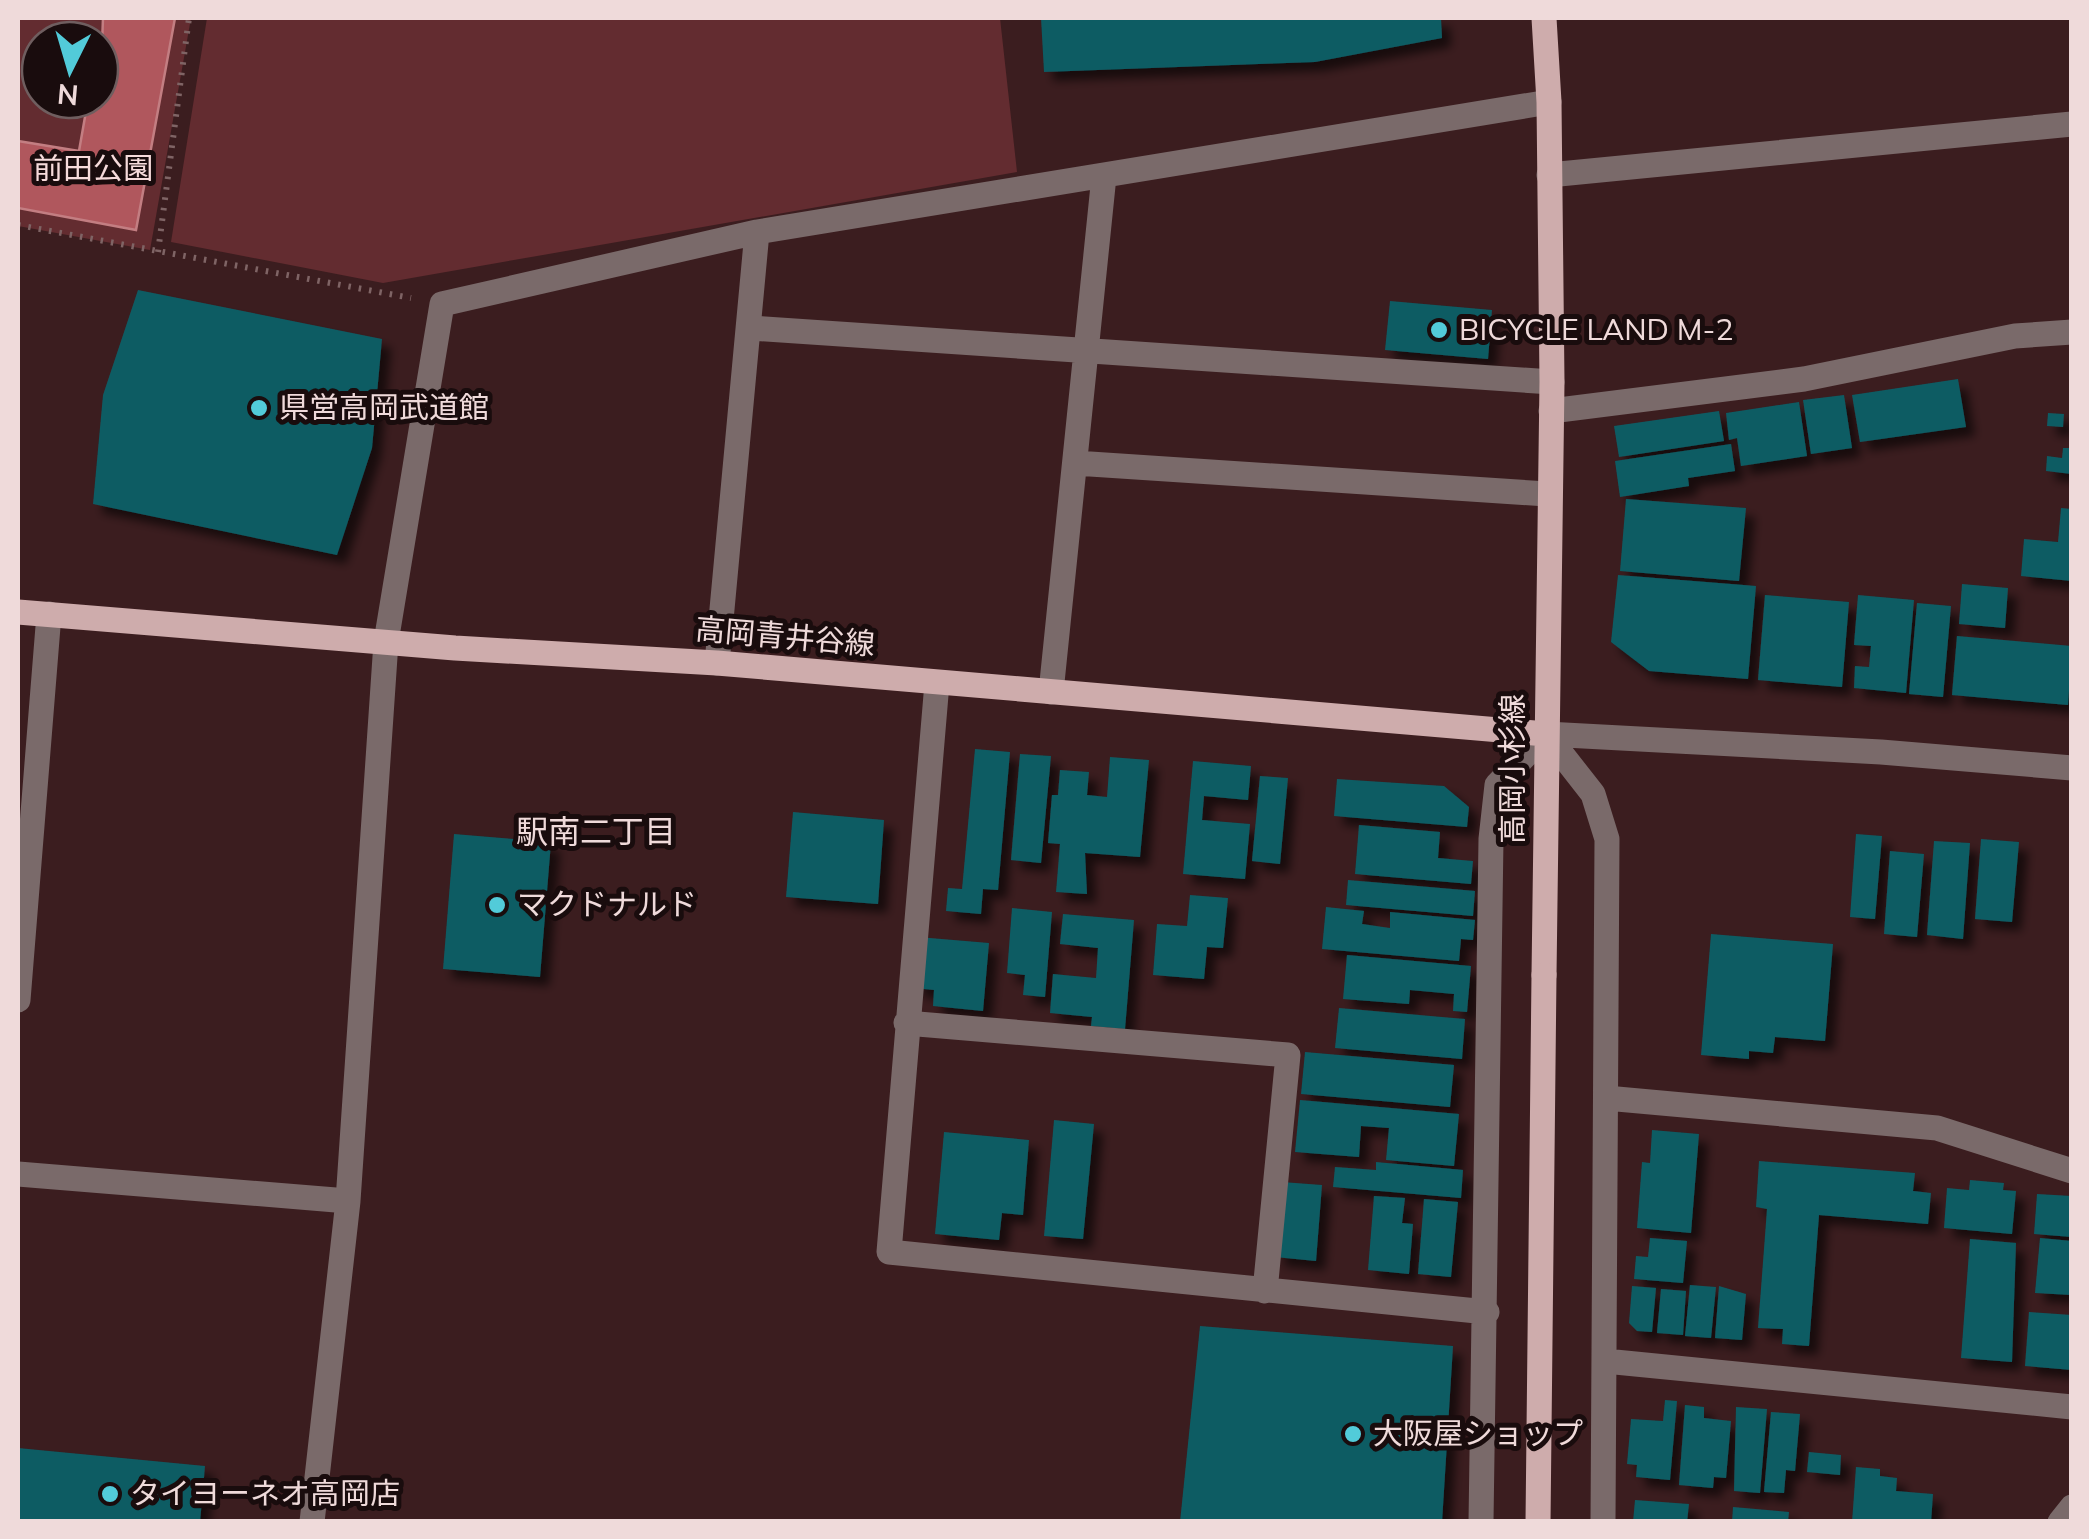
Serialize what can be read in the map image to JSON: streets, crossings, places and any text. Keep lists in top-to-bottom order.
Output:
{
  "streets": {
    "main road": ["高岡青井谷線", "高岡小杉線"]
  },
  "crossings": [
    ["高岡青井谷線", "高岡小杉線"]
  ],
  "districts": ["駅南二丁目"],
  "parks": ["前田公園"],
  "places": [
    "BICYCLE LAND M-2",
    "県営高岡武道館",
    "マクドナルド",
    "大阪屋ショップ",
    "タイヨーネオ高岡店"
  ],
  "north": "bottom"
}
